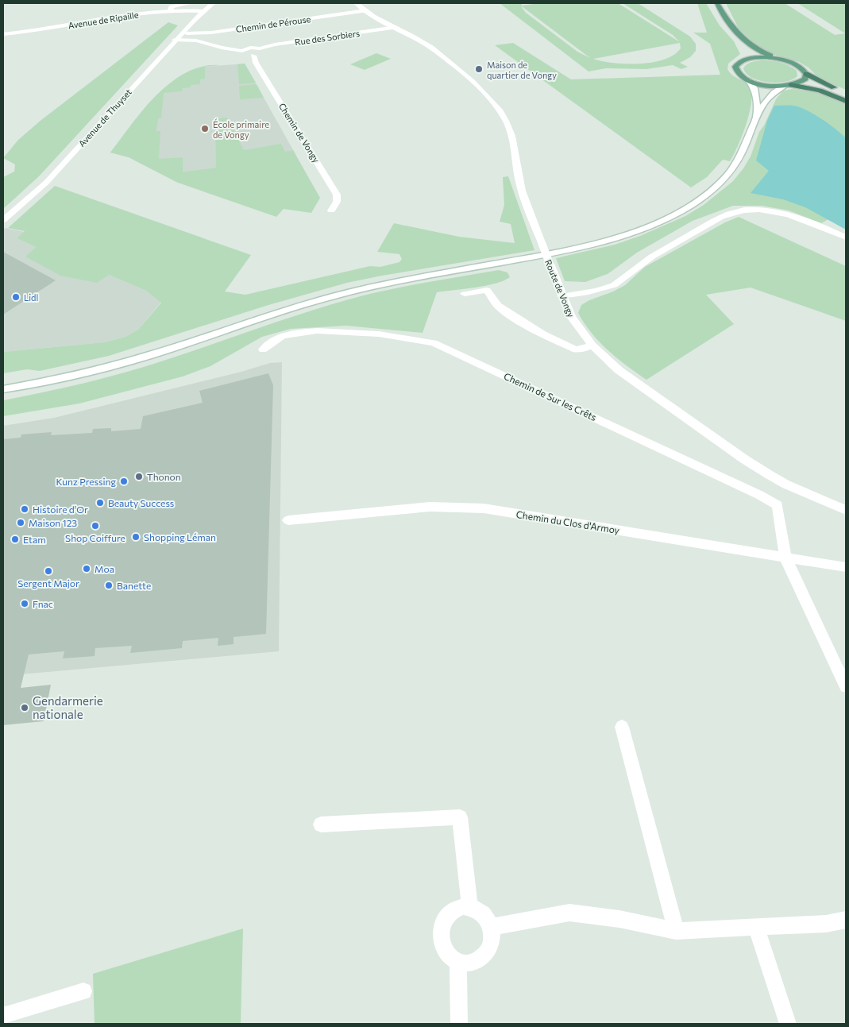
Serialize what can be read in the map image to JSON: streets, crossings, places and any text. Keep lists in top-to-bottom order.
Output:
{
  "streets": {
    "street": [
      "Avenue de Ripaille",
      "Chemin de Pérouse",
      "Rue des Sorbiers",
      "Avenue de Thuyset",
      "Chemin de Vongy",
      "Route de Vongy",
      "Chemin de Sur les Crêts",
      "Chemin du Clos d'Armoy"
    ]
  },
  "crossings": [
    ["Avenue de Ripaille", "Avenue de Thuyset"],
    ["Chemin de Pérouse", "Avenue de Thuyset"],
    ["Chemin de Pérouse", "Route de Vongy"],
    ["Rue des Sorbiers", "Route de Vongy"],
    ["Chemin de Sur les Crêts", "Chemin du Clos d'Armoy"]
  ],
  "places": [
    "Maison de quartier de Vongy",
    "École primaire de Vongy",
    "Lidl",
    "Thonon",
    "Kunz Pressing",
    "Beauty Success",
    "Histoire d'Or",
    "Maison 123",
    "Shop Coiffure",
    "Shopping Léman",
    "Etam",
    "Moa",
    "Sergent Major",
    "Banette",
    "Fnac",
    "Gendarmerie nationale"
  ]
}
